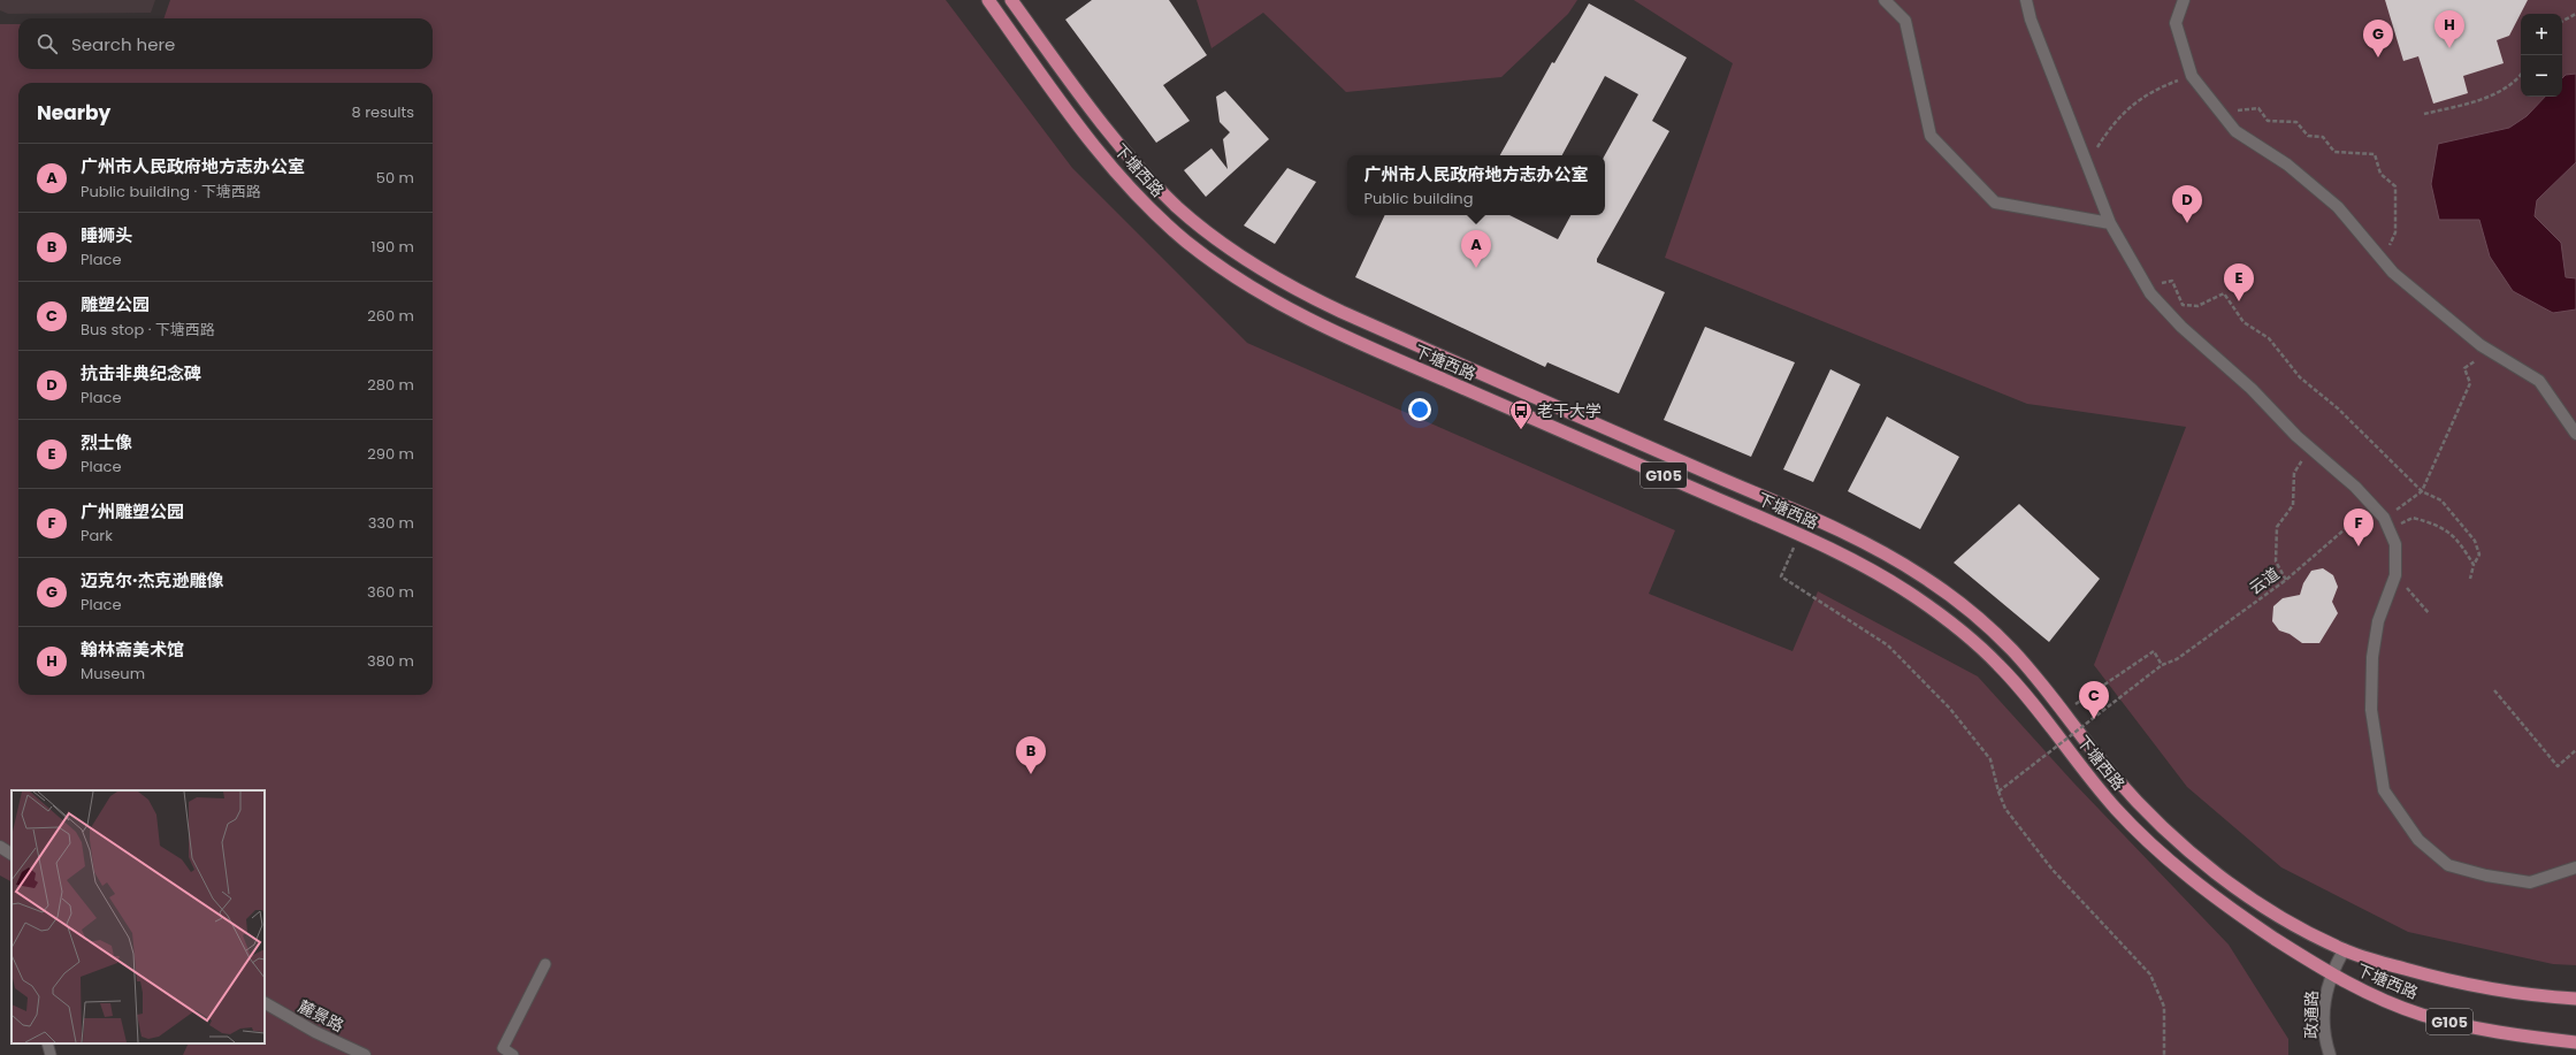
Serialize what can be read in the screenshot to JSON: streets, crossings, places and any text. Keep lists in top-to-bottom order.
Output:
{
  "streets": {
    "highway": ["下塘西路", "G105"],
    "street": ["政通路", "麓景路"],
    "path": ["云道"]
  },
  "crossings": [
    ["下塘西路", "政通路"]
  ],
  "places": {
    "bus stop": ["老干大学"]
  },
  "page": {
    "pins": [
      "H",
      "G",
      "D",
      "A",
      "E",
      "F",
      "C",
      "B"
    ],
    "map_buttons": ["+", "−"],
    "search": "Search here",
    "heading": ["Nearby", "8 results"],
    "list": [
      {
        "mark": "A",
        "name": "广州市人民政府地方志办公室",
        "note": "Public building · 下塘西路",
        "value": "50 m"
      },
      {
        "mark": "B",
        "name": "睡狮头",
        "note": "Place",
        "value": "190 m"
      },
      {
        "mark": "C",
        "name": "雕塑公园",
        "note": "Bus stop · 下塘西路",
        "value": "260 m"
      },
      {
        "mark": "D",
        "name": "抗击非典纪念碑",
        "note": "Place",
        "value": "280 m"
      },
      {
        "mark": "E",
        "name": "烈士像",
        "note": "Place",
        "value": "290 m"
      },
      {
        "mark": "F",
        "name": "广州雕塑公园",
        "note": "Park",
        "value": "330 m"
      },
      {
        "mark": "G",
        "name": "迈克尔·杰克逊雕像",
        "note": "Place",
        "value": "360 m"
      },
      {
        "mark": "H",
        "name": "翰林斋美术馆",
        "note": "Museum",
        "value": "380 m"
      }
    ],
    "popup": ["广州市人民政府地方志办公室", "Public building"]
  }
}
